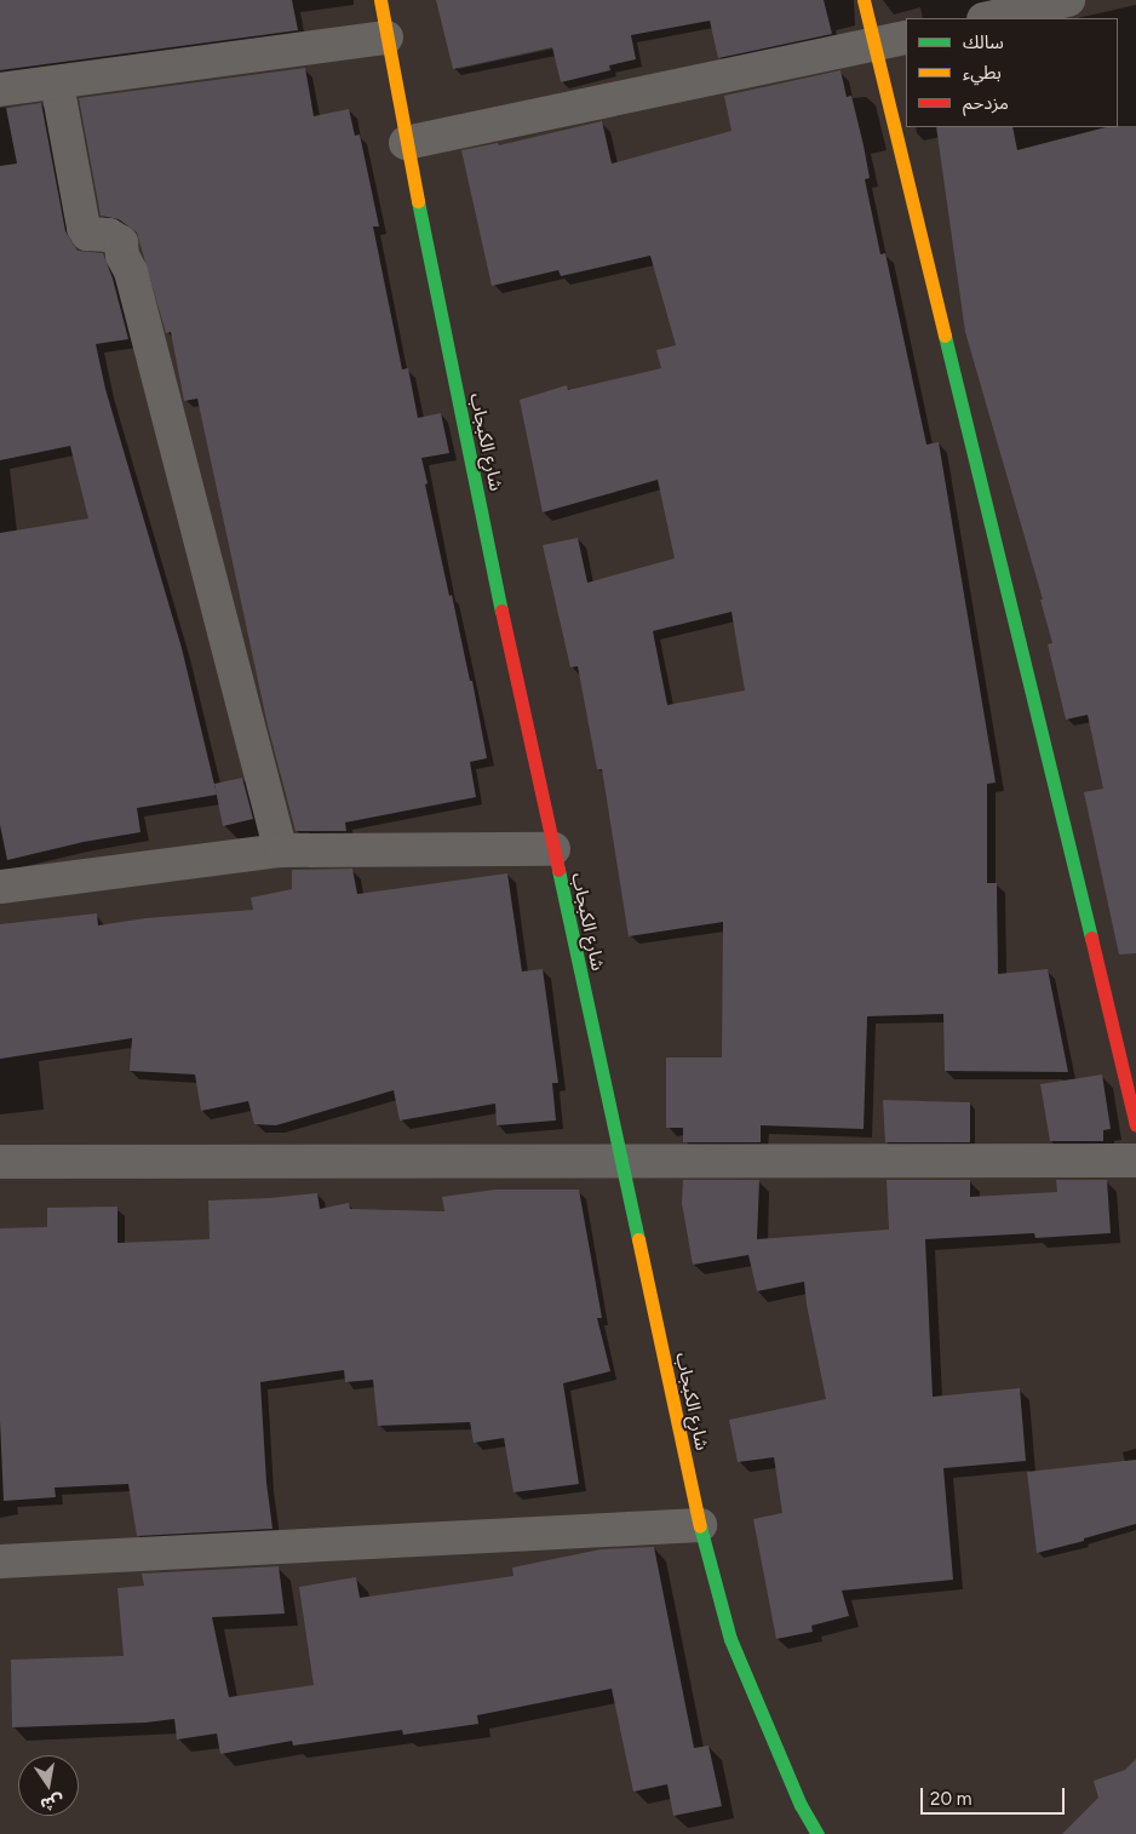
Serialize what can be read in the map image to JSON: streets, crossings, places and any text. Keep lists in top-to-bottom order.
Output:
{
  "streets": {
    "main road": ["شارع الكبجاب"]
  },
  "legend": ["سالك", "بطيء", "مزدحم"],
  "scale_bar": "20 m",
  "north": "bottom"
}
